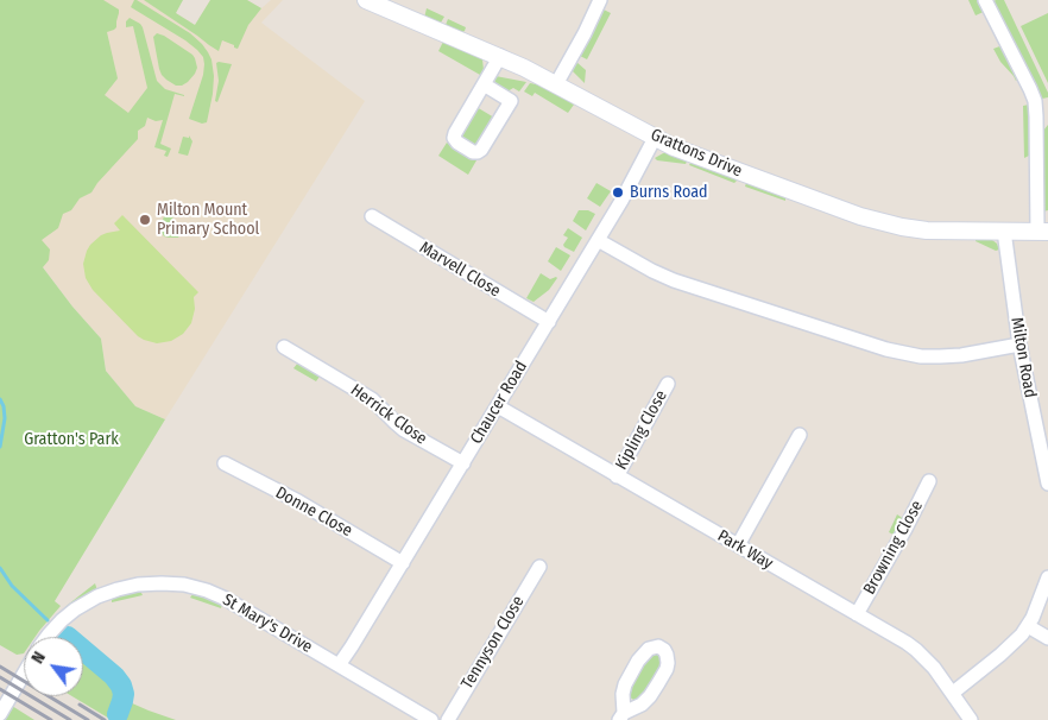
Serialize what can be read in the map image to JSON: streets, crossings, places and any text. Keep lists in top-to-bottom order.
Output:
{
  "streets": {
    "street": [
      "Grattons Drive",
      "Marvell Close",
      "Milton Road",
      "Chaucer Road",
      "Herrick Close",
      "Kipling Close",
      "Donne Close",
      "Browning Close",
      "Park Way",
      "St Mary's Drive",
      "Tennyson Close"
    ]
  },
  "crossings": [
    ["Grattons Drive", "Milton Road"],
    ["Grattons Drive", "Chaucer Road"],
    ["Marvell Close", "Chaucer Road"],
    ["Chaucer Road", "Herrick Close"],
    ["Chaucer Road", "Donne Close"],
    ["Chaucer Road", "Park Way"],
    ["Chaucer Road", "St Mary's Drive"],
    ["Kipling Close", "Park Way"],
    ["Browning Close", "Park Way"]
  ],
  "parks": ["Gratton's Park"],
  "places": ["Burns Road", "Milton Mount Primary School"],
  "north": "top left"
}
